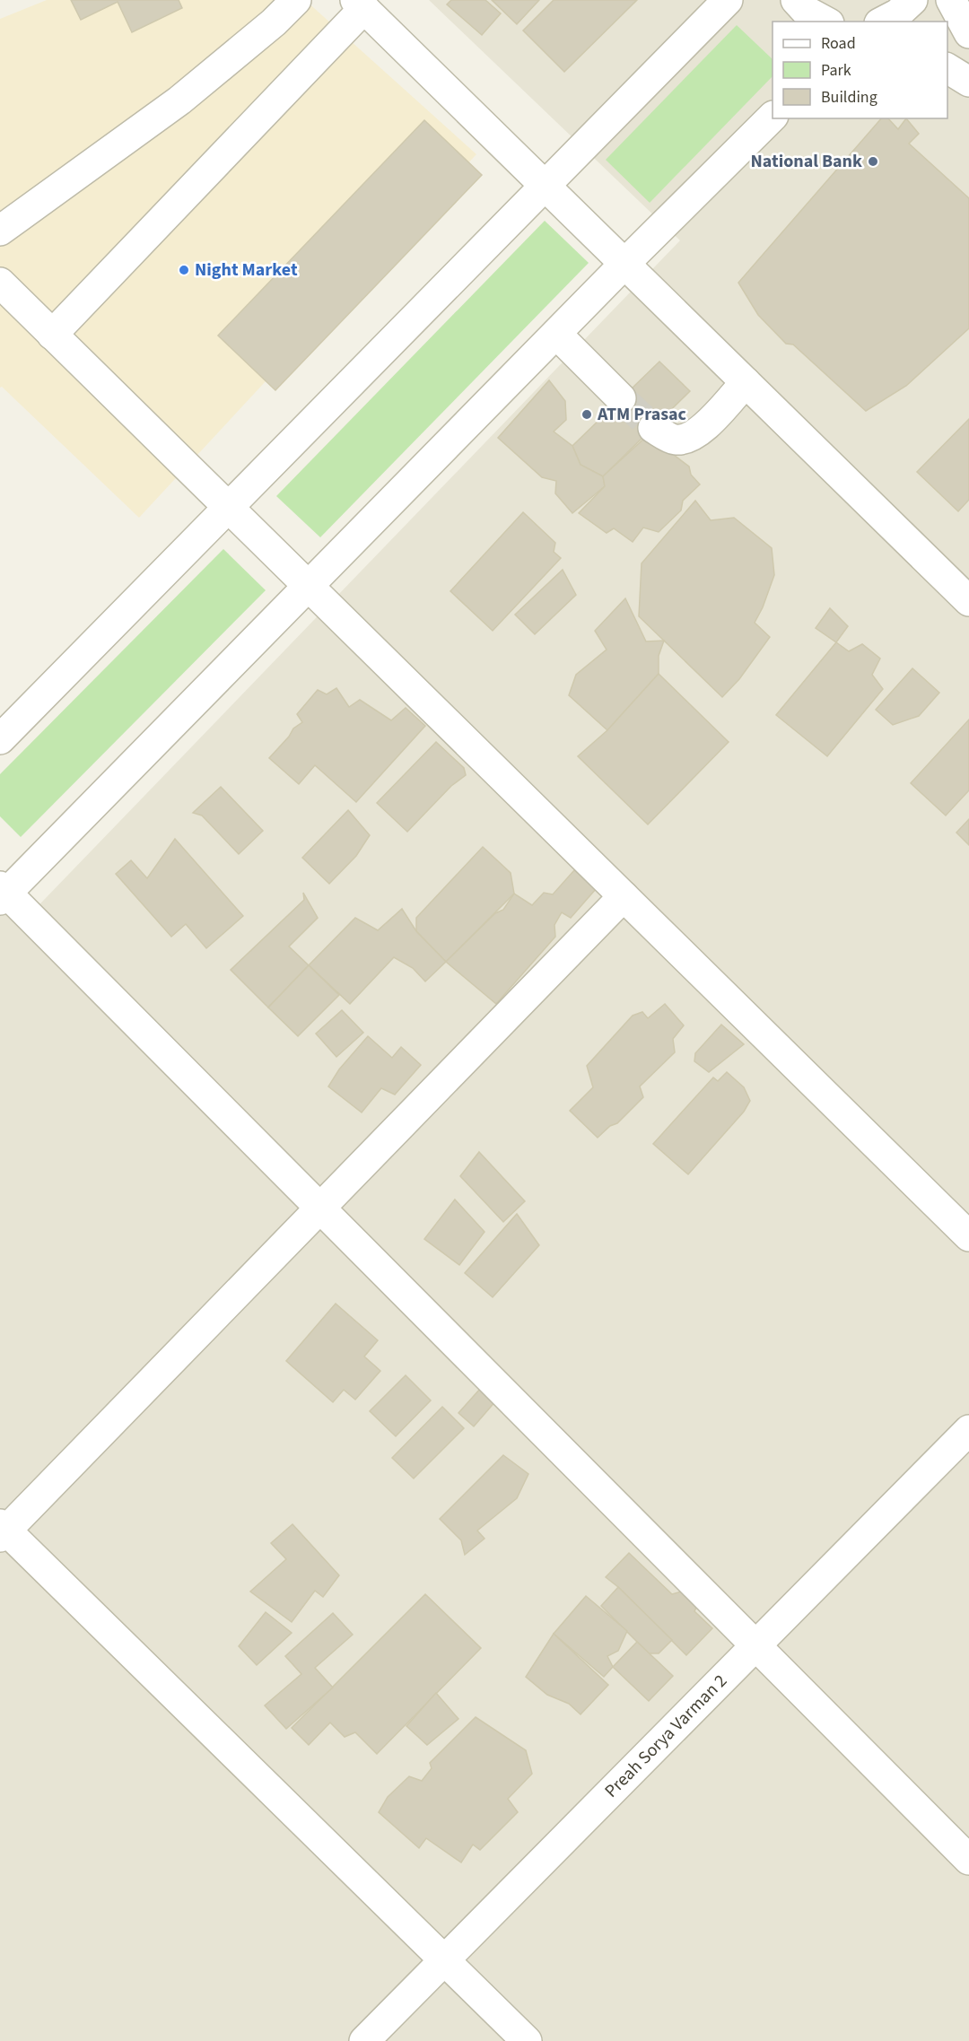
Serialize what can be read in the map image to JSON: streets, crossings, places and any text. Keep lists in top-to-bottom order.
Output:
{
  "streets": {
    "street": ["Preah Sorya Varman 2"]
  },
  "places": ["National Bank", "Night Market", "ATM Prasac"],
  "legend": ["Road", "Park", "Building"]
}
